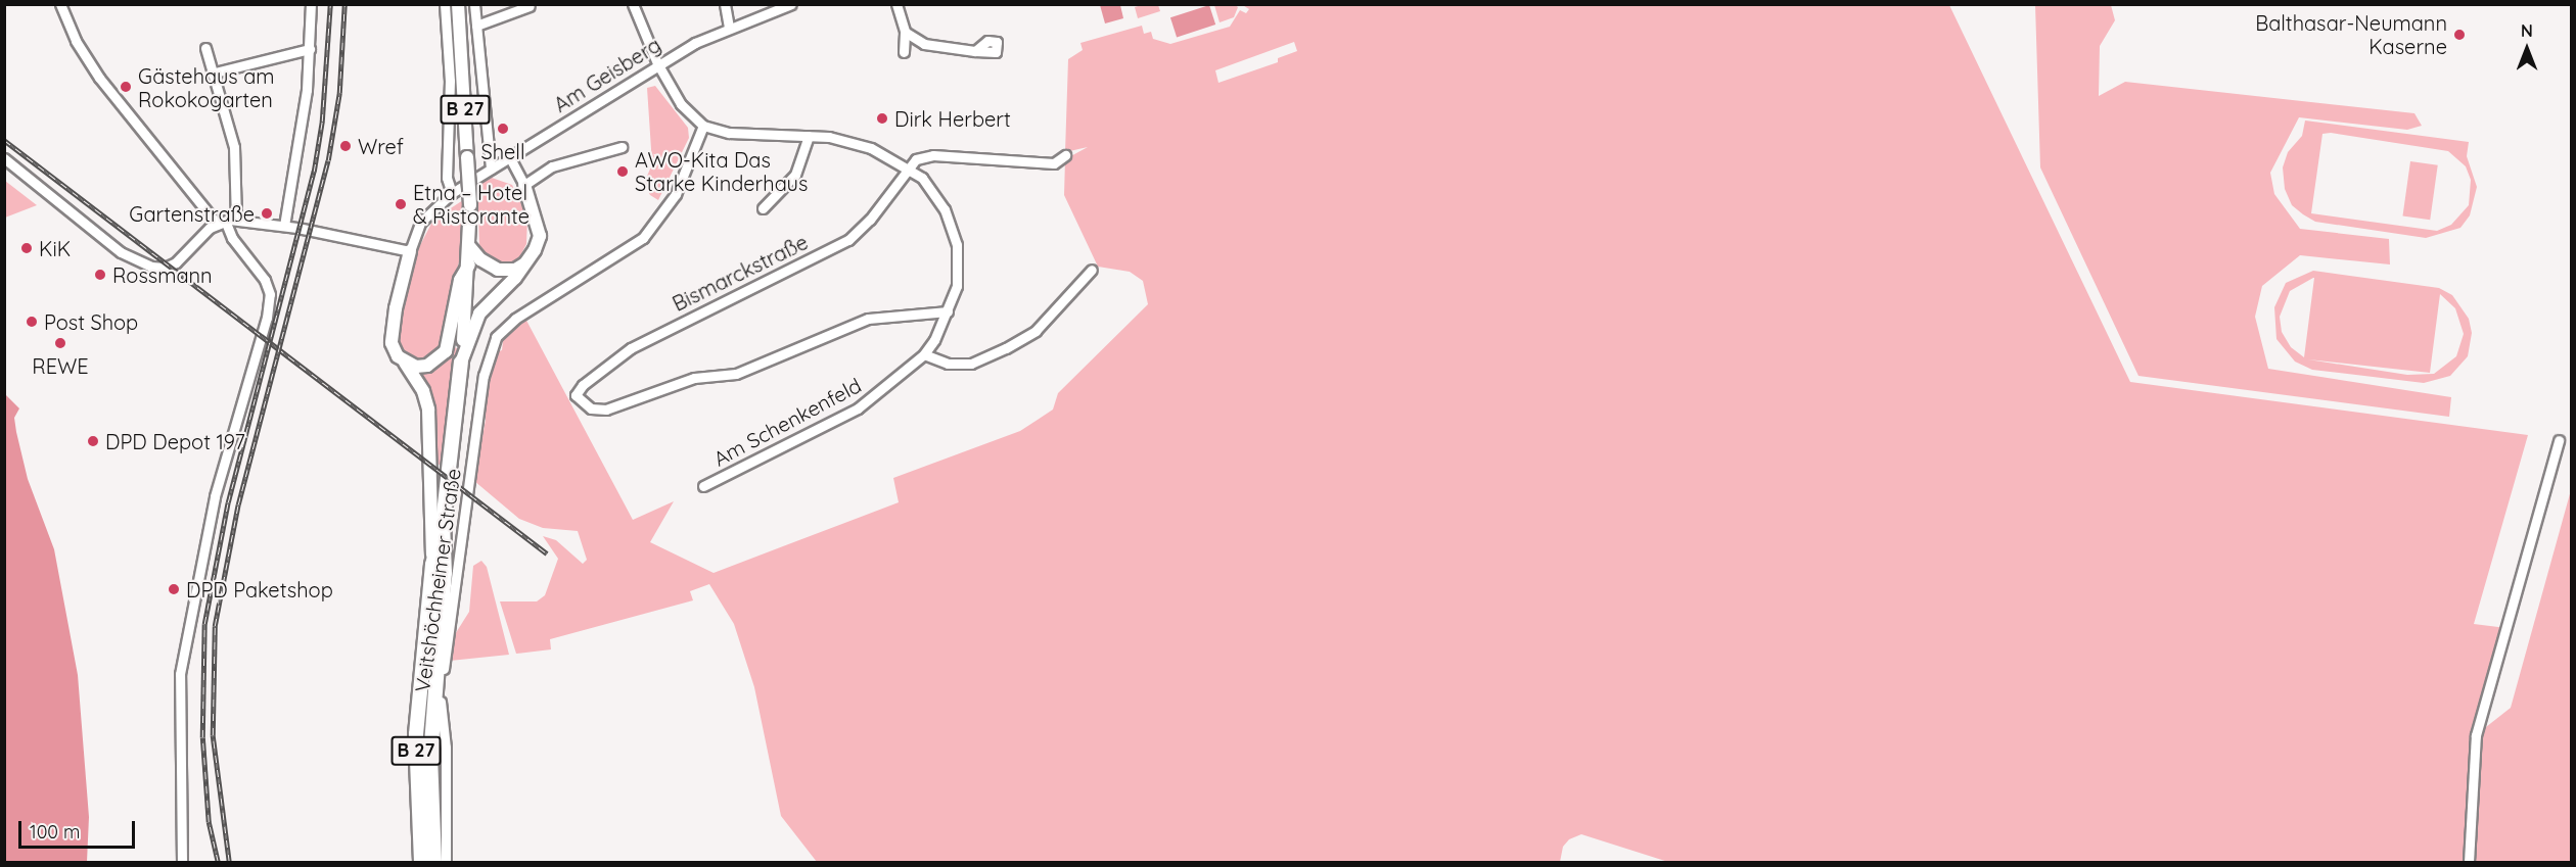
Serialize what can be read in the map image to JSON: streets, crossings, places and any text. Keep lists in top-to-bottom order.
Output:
{
  "streets": {
    "highway": ["B 27", "Veitshöchheimer Straße"],
    "street": ["Am Geisberg", "Bismarckstraße", "Am Schenkenfeld"]
  },
  "crossings": [
    ["Am Geisberg", "Am Schenkenfeld"],
    ["B 27", "Veitshöchheimer Straße"],
    ["Bismarckstraße", "Am Schenkenfeld"],
    ["Am Schenkenfeld", "Veitshöchheimer Straße"]
  ],
  "places": [
    "Balthasar-Neumann Kaserne",
    "Gästehaus am Rokokogarten",
    "Dirk Herbert",
    "Shell",
    "Wref",
    "AWO-Kita Das Starke Kinderhaus",
    "Etna – Hotel & Ristorante",
    "Gartenstraße",
    "KiK",
    "Rossmann",
    "Post Shop",
    "REWE",
    "DPD Depot 197",
    "DPD Paketshop"
  ],
  "scale_bar": "100 m",
  "north": "top"
}
